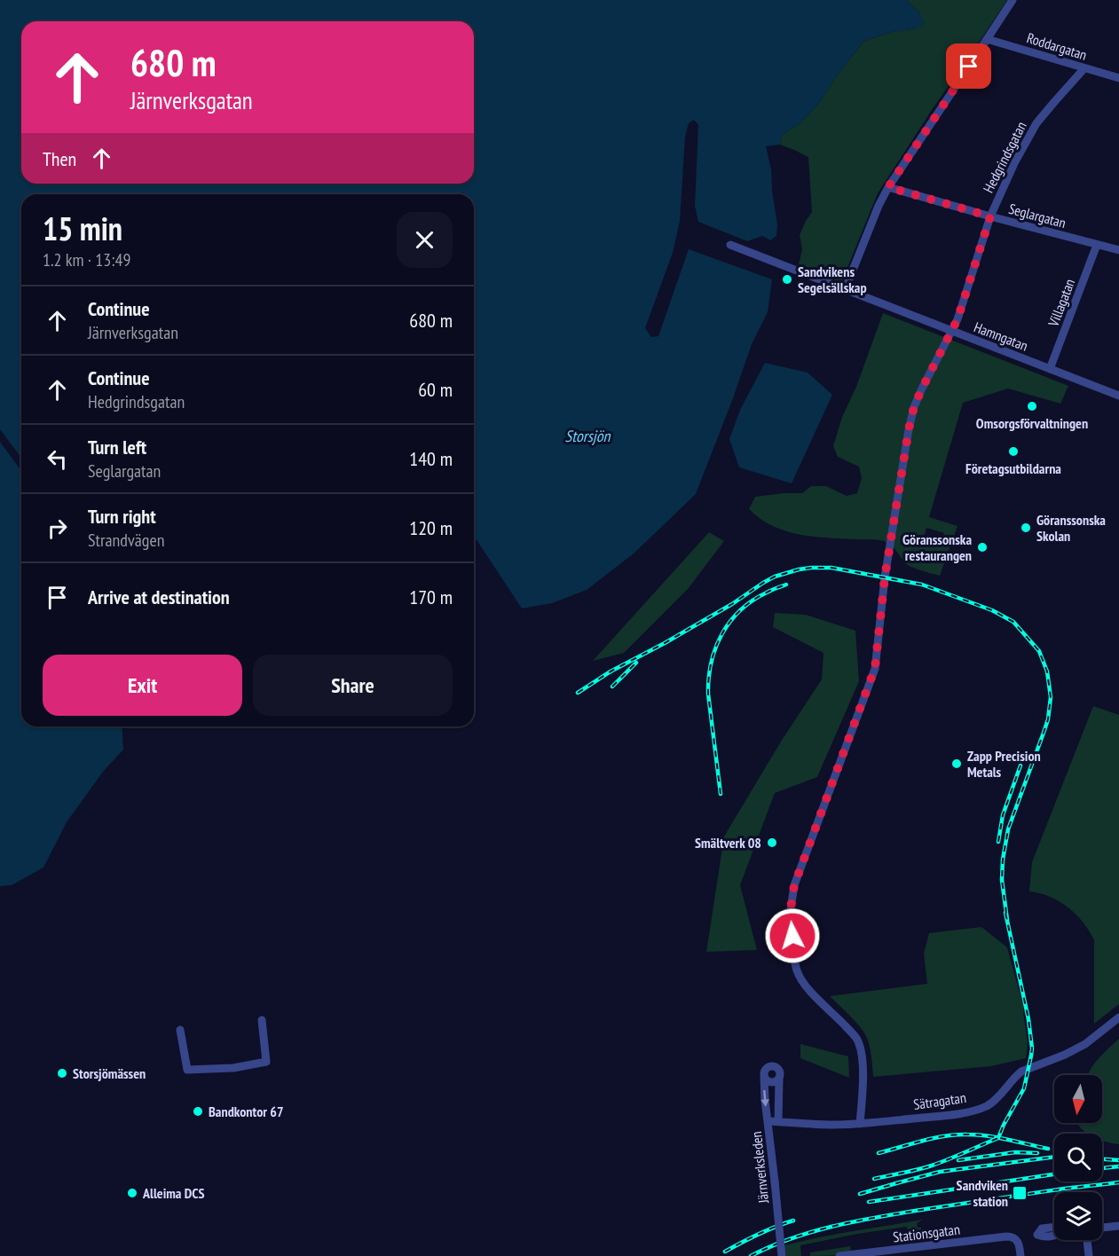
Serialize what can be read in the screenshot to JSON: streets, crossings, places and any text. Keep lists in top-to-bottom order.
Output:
{
  "streets": {
    "street": [
      "Roddargatan",
      "Hedgrindsgatan",
      "Seglargatan",
      "Villagatan",
      "Hamngatan",
      "Sätragatan",
      "Järnverksleden",
      "Stationsgatan"
    ]
  },
  "crossings": [
    ["Roddargatan", "Hedgrindsgatan"],
    ["Hedgrindsgatan", "Seglargatan"],
    ["Hedgrindsgatan", "Hamngatan"],
    ["Hedgrindsgatan", "Sätragatan"],
    ["Seglargatan", "Villagatan"],
    ["Villagatan", "Hamngatan"],
    ["Sätragatan", "Järnverksleden"]
  ],
  "water": ["Storsjön"],
  "places": {
    "other": [
      "Sandvikens Segelsällskap",
      "Omsorgsförvaltningen",
      "Företagsutbildarna",
      "Göranssonska Skolan",
      "Göranssonska restaurangen",
      "Zapp Precision Metals",
      "Smältverk 08",
      "Storsjömässen",
      "Bandkontor 67",
      "Alleima DCS"
    ],
    "transit": ["Sandviken station"]
  },
  "north": "bottom",
  "page": {
    "turn": ["680 m", "Järnverksgatan"],
    "then": "Then",
    "heading": ["15 min", "1.2 km · 13:49"],
    "list": [
      {
        "name": "Continue",
        "note": "Järnverksgatan",
        "value": "680 m"
      },
      {
        "name": "Continue",
        "note": "Hedgrindsgatan",
        "value": "60 m"
      },
      {
        "name": "Turn left",
        "note": "Seglargatan",
        "value": "140 m"
      },
      {
        "name": "Turn right",
        "note": "Strandvägen",
        "value": "120 m"
      },
      {
        "name": "Arrive at destination",
        "value": "170 m"
      }
    ],
    "buttons": ["Exit", "Share"]
  }
}
